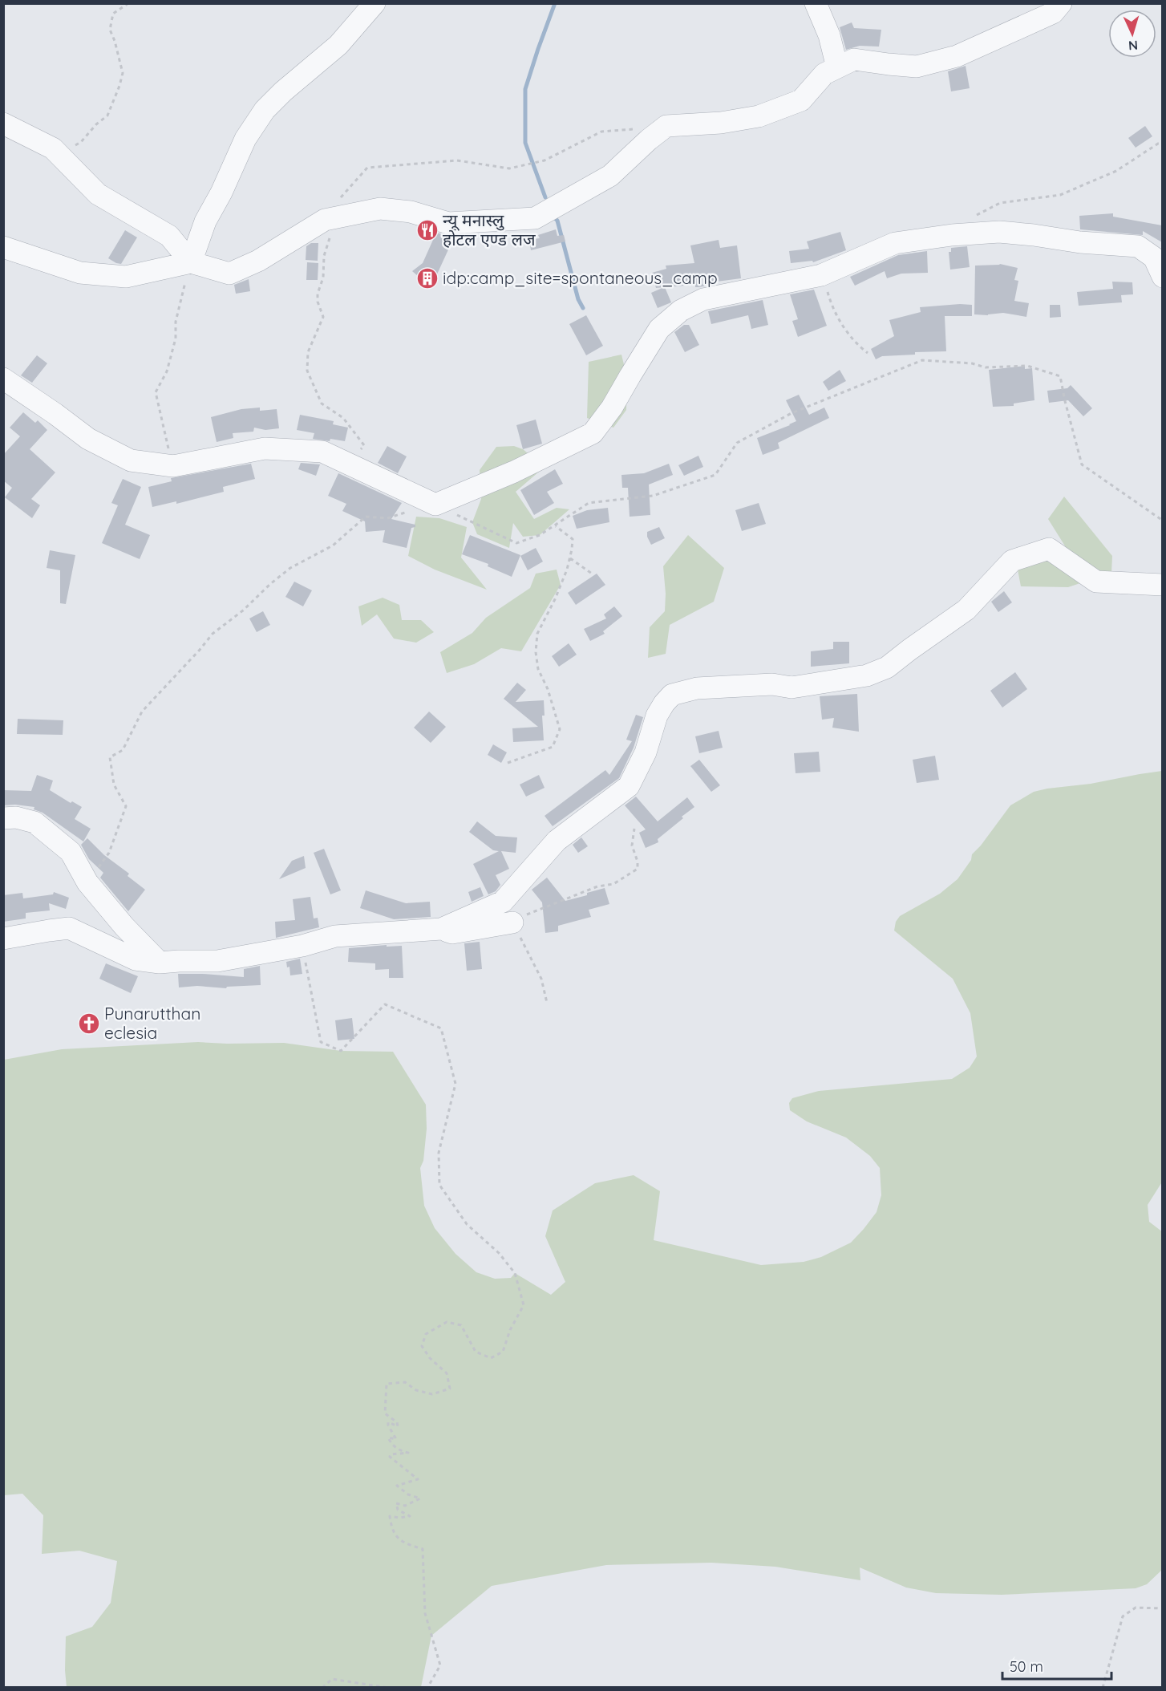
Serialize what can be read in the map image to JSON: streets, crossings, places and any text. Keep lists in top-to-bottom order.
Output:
{
  "places": {
    "restaurant": ["न्यू मनास्लु होटल एण्ड लज"],
    "building": ["idp:camp_site=spontaneous_camp"],
    "church": ["Punarutthan eclesia"]
  },
  "scale_bar": "50 m",
  "north": "bottom"
}
